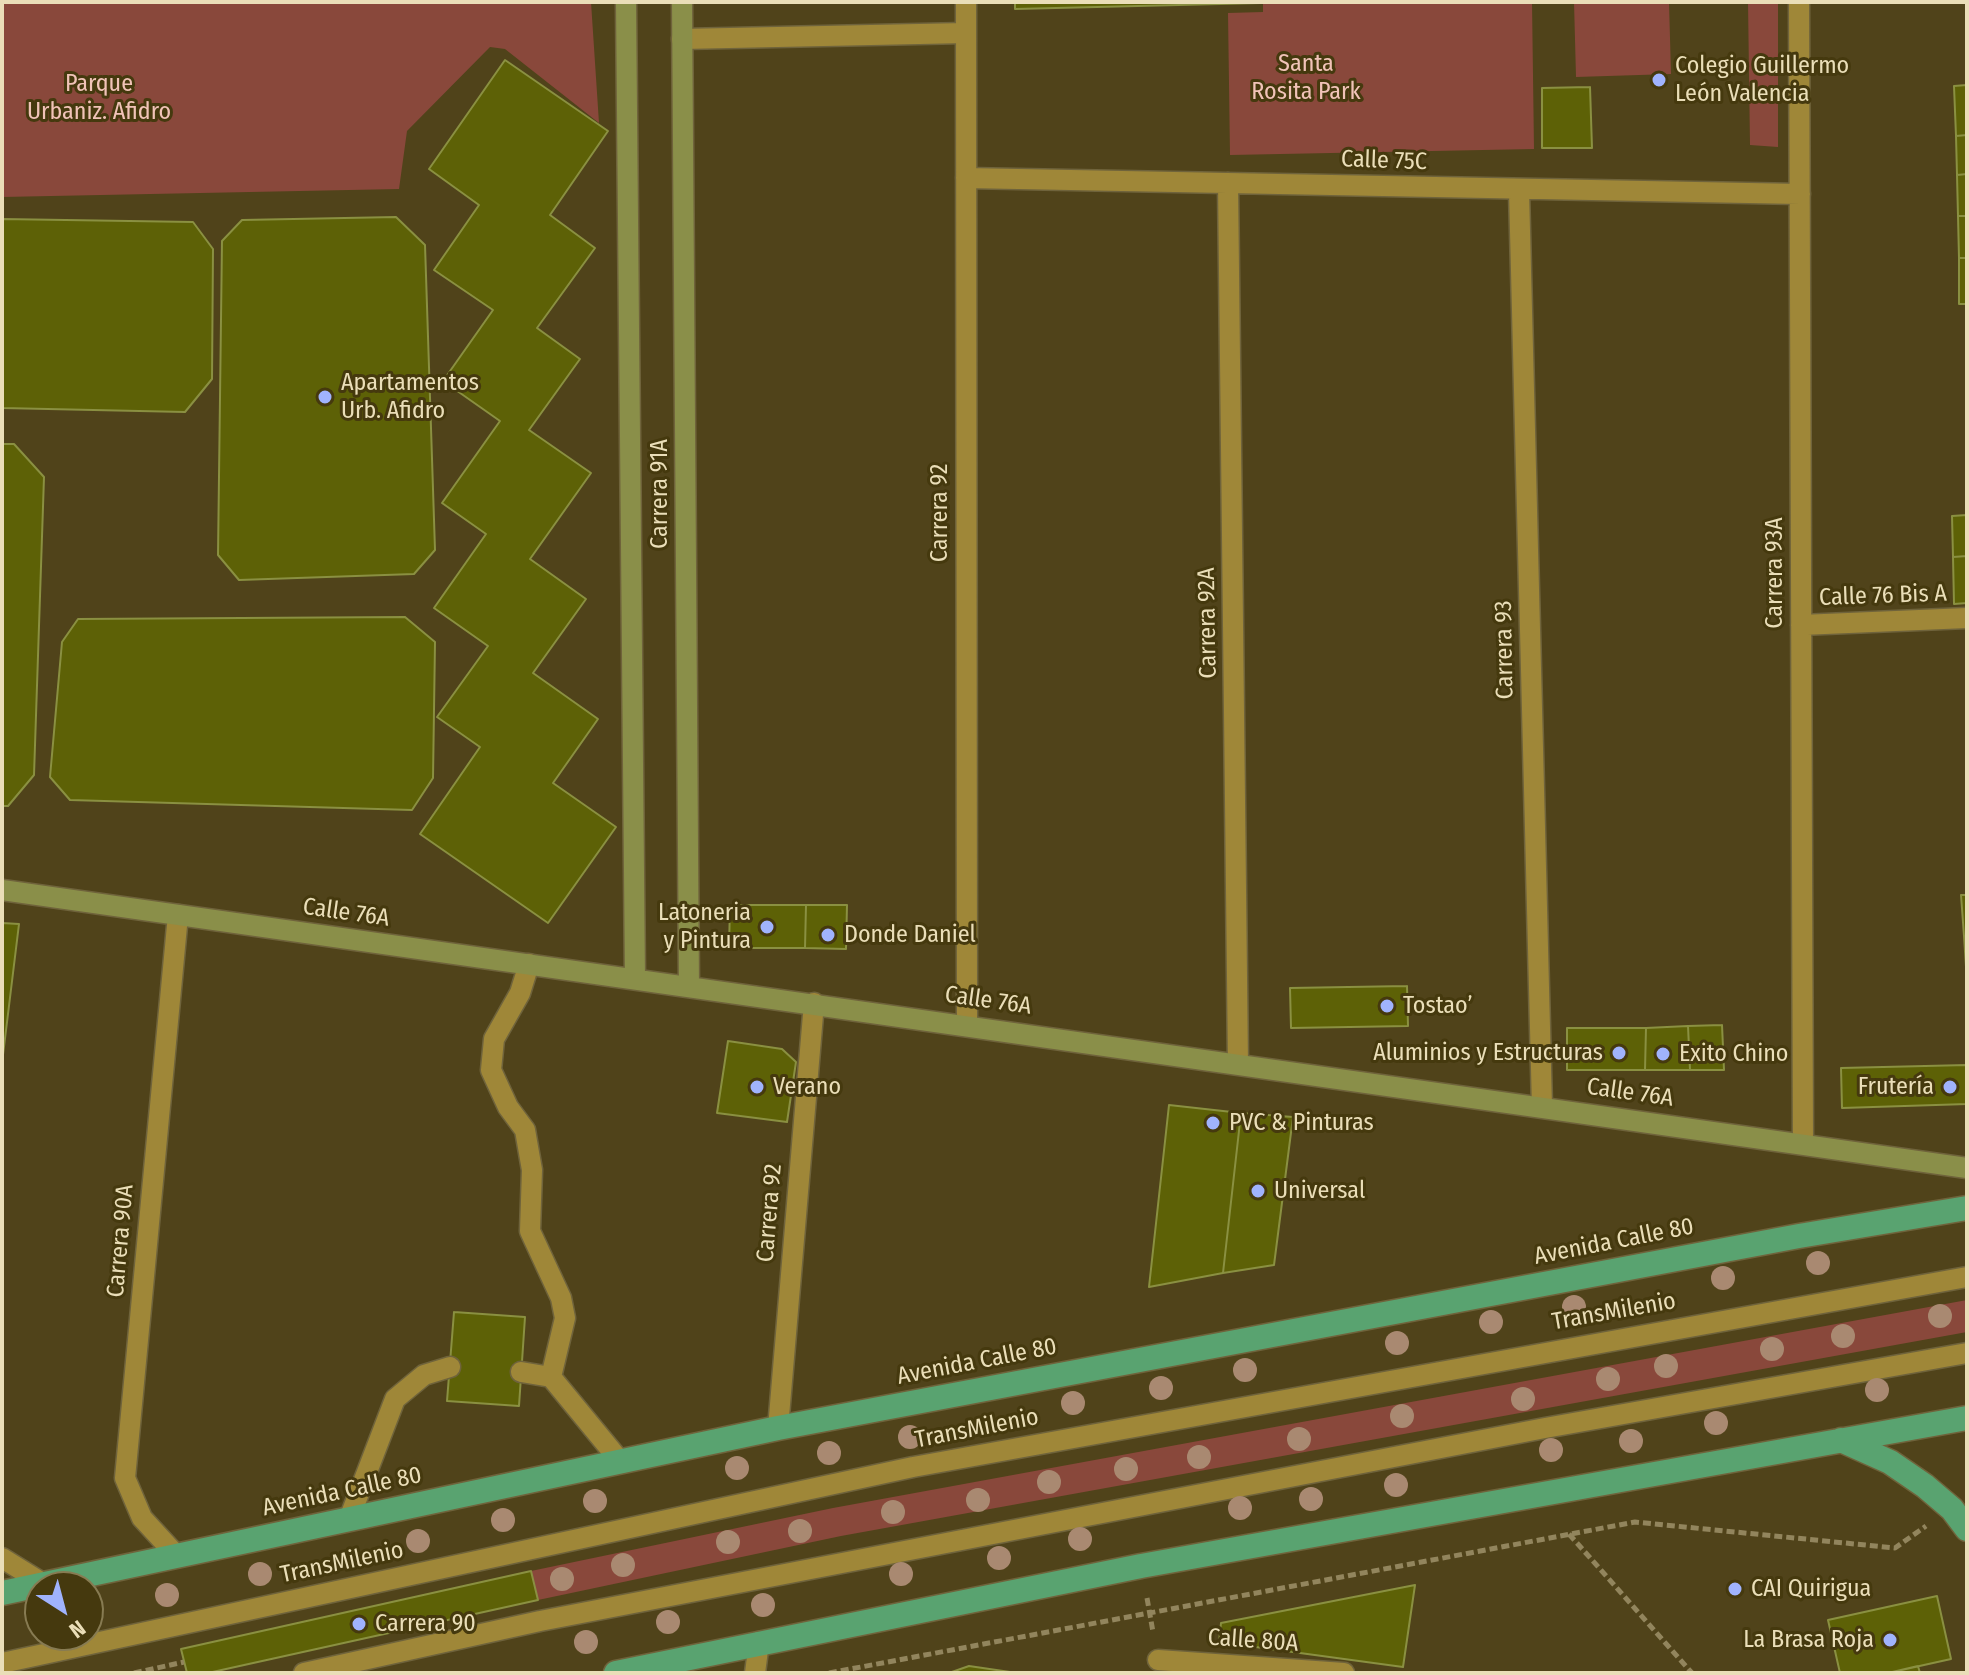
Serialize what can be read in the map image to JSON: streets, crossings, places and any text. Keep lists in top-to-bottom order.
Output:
{
  "streets": {
    "highway": ["Avenida Calle 80"],
    "street": [
      "Calle 75C",
      "Carrera 91A",
      "Carrera 92",
      "Carrera 93A",
      "Calle 76 Bis A",
      "Carrera 92A",
      "Carrera 93",
      "Calle 76A",
      "Carrera 90A",
      "TransMilenio",
      "Calle 80A"
    ]
  },
  "crossings": [
    ["Calle 75C", "Carrera 92"],
    ["Calle 75C", "Carrera 93A"],
    ["Calle 75C", "Carrera 92A"],
    ["Calle 75C", "Carrera 93"],
    ["Carrera 91A", "Calle 76A"],
    ["Carrera 92", "Calle 76A"],
    ["Carrera 92", "Avenida Calle 80"],
    ["Carrera 93A", "Calle 76 Bis A"],
    ["Carrera 93A", "Calle 76A"],
    ["Carrera 92A", "Calle 76A"],
    ["Carrera 93", "Calle 76A"],
    ["Calle 76A", "Carrera 90A"],
    ["Carrera 90A", "Avenida Calle 80"]
  ],
  "parks": ["Santa Rosita Park", "Parque Urbaniz. Afidro"],
  "places": [
    "Colegio Guillermo León Valencia",
    "Apartamentos Urb. Afidro",
    "Latoneria y Pintura",
    "Donde Daniel",
    "Tostao’",
    "Aluminios y Estructuras",
    "Exito Chino",
    "Verano",
    "Frutería",
    "PVC & Pinturas",
    "Universal",
    "CAI Quirigua",
    "Carrera 90",
    "La Brasa Roja"
  ],
  "north": "bottom right"
}
